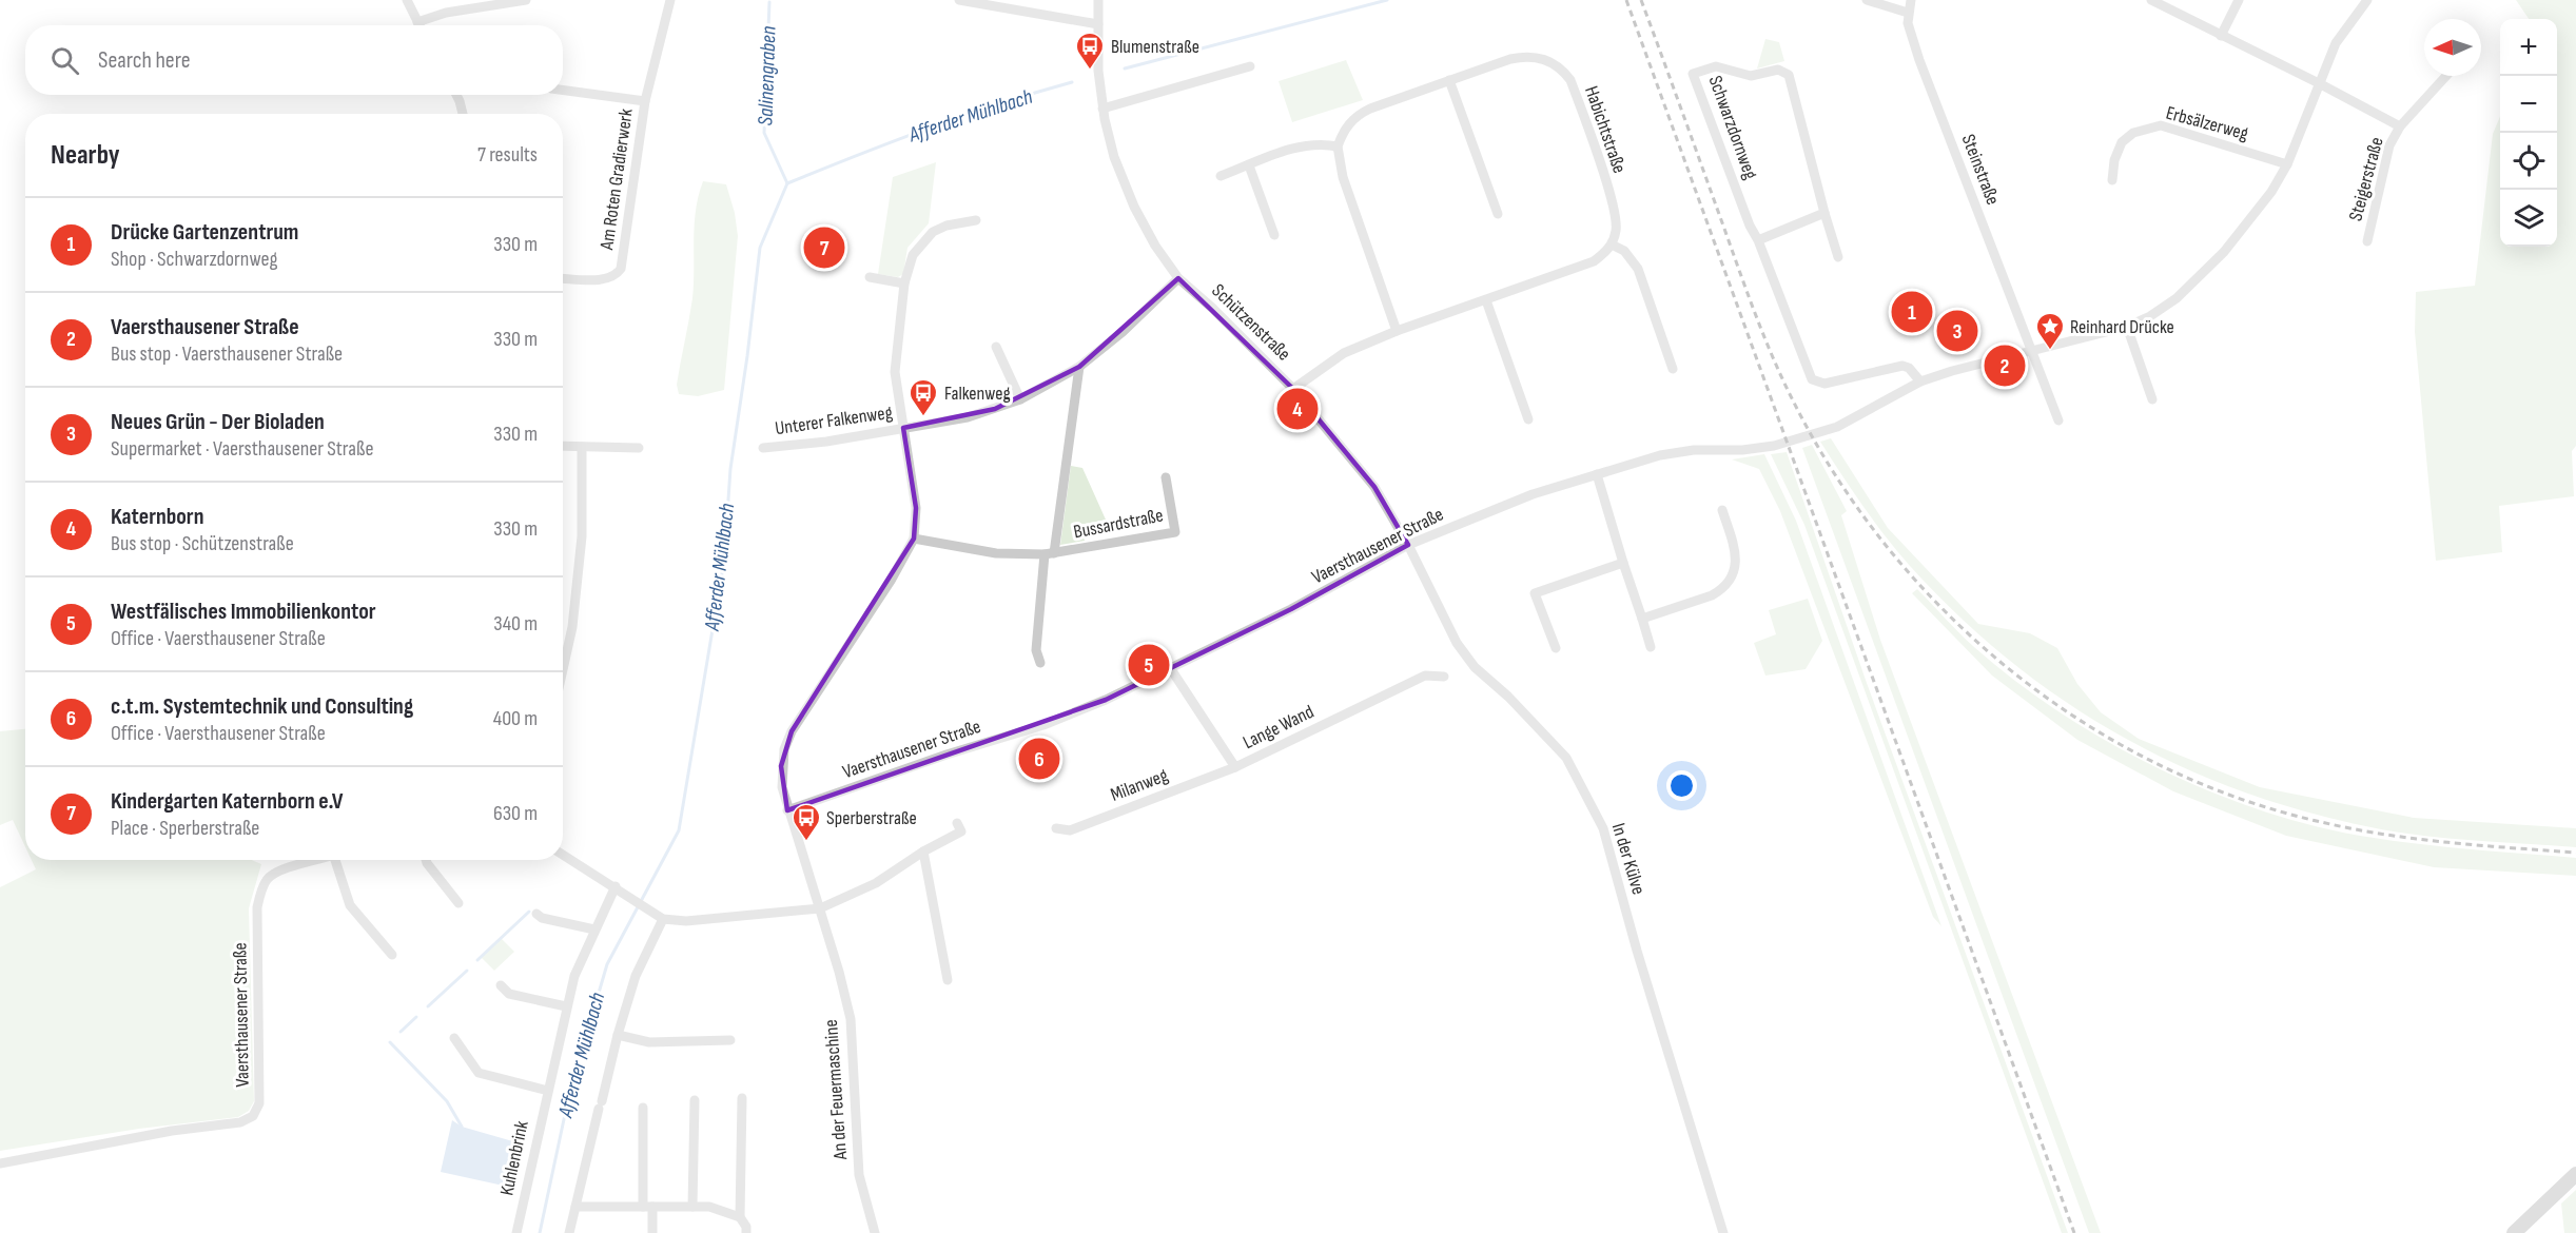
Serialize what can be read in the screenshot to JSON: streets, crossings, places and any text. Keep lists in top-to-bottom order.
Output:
{
  "streets": {
    "street": [
      "Erbsälzerweg",
      "Schwarzdornweg",
      "Habichtstraße",
      "Steinstraße",
      "Am Roten Gradierwerk",
      "Steigerstraße",
      "Schützenstraße",
      "Unterer Falkenweg",
      "Bussardstraße",
      "Vaersthausener Straße",
      "Lange Wand",
      "Milanweg",
      "In der Külve",
      "An der Feuermaschine",
      "Kuhlenbrink"
    ]
  },
  "crossings": [
    ["Erbsälzerweg", "Vaersthausener Straße"],
    ["Schwarzdornweg", "Vaersthausener Straße"],
    ["Steinstraße", "Vaersthausener Straße"],
    ["Steigerstraße", "Vaersthausener Straße"],
    ["Schützenstraße", "Unterer Falkenweg"],
    ["Schützenstraße", "Vaersthausener Straße"],
    ["Schützenstraße", "In der Külve"],
    ["Unterer Falkenweg", "Bussardstraße"],
    ["Vaersthausener Straße", "Lange Wand"],
    ["Vaersthausener Straße", "In der Külve"],
    ["Vaersthausener Straße", "An der Feuermaschine"],
    ["Lange Wand", "Milanweg"]
  ],
  "water": ["Salinengraben", "Afferder Mühlbach"],
  "places": {
    "bus stop": ["Blumenstraße", "Falkenweg", "Sperberstraße"],
    "place": ["Reinhard Drücke"]
  },
  "north": "left",
  "page": {
    "map_buttons": ["+", "−"],
    "search": "Search here",
    "heading": ["Nearby", "7 results"],
    "list": [
      {
        "mark": "1",
        "name": "Drücke Gartenzentrum",
        "note": "Shop · Schwarzdornweg",
        "value": "330 m"
      },
      {
        "mark": "2",
        "name": "Vaersthausener Straße",
        "note": "Bus stop · Vaersthausener Straße",
        "value": "330 m"
      },
      {
        "mark": "3",
        "name": "Neues Grün - Der Bioladen",
        "note": "Supermarket · Vaersthausener Straße",
        "value": "330 m"
      },
      {
        "mark": "4",
        "name": "Katernborn",
        "note": "Bus stop · Schützenstraße",
        "value": "330 m"
      },
      {
        "mark": "5",
        "name": "Westfälisches Immobilienkontor",
        "note": "Office · Vaersthausener Straße",
        "value": "340 m"
      },
      {
        "mark": "6",
        "name": "c.t.m. Systemtechnik und Consulting",
        "note": "Office · Vaersthausener Straße",
        "value": "400 m"
      },
      {
        "mark": "7",
        "name": "Kindergarten Katernborn e.V",
        "note": "Place · Sperberstraße",
        "value": "630 m"
      }
    ],
    "pins": [
      "7",
      "1",
      "3",
      "2",
      "4",
      "5",
      "6"
    ]
  }
}
